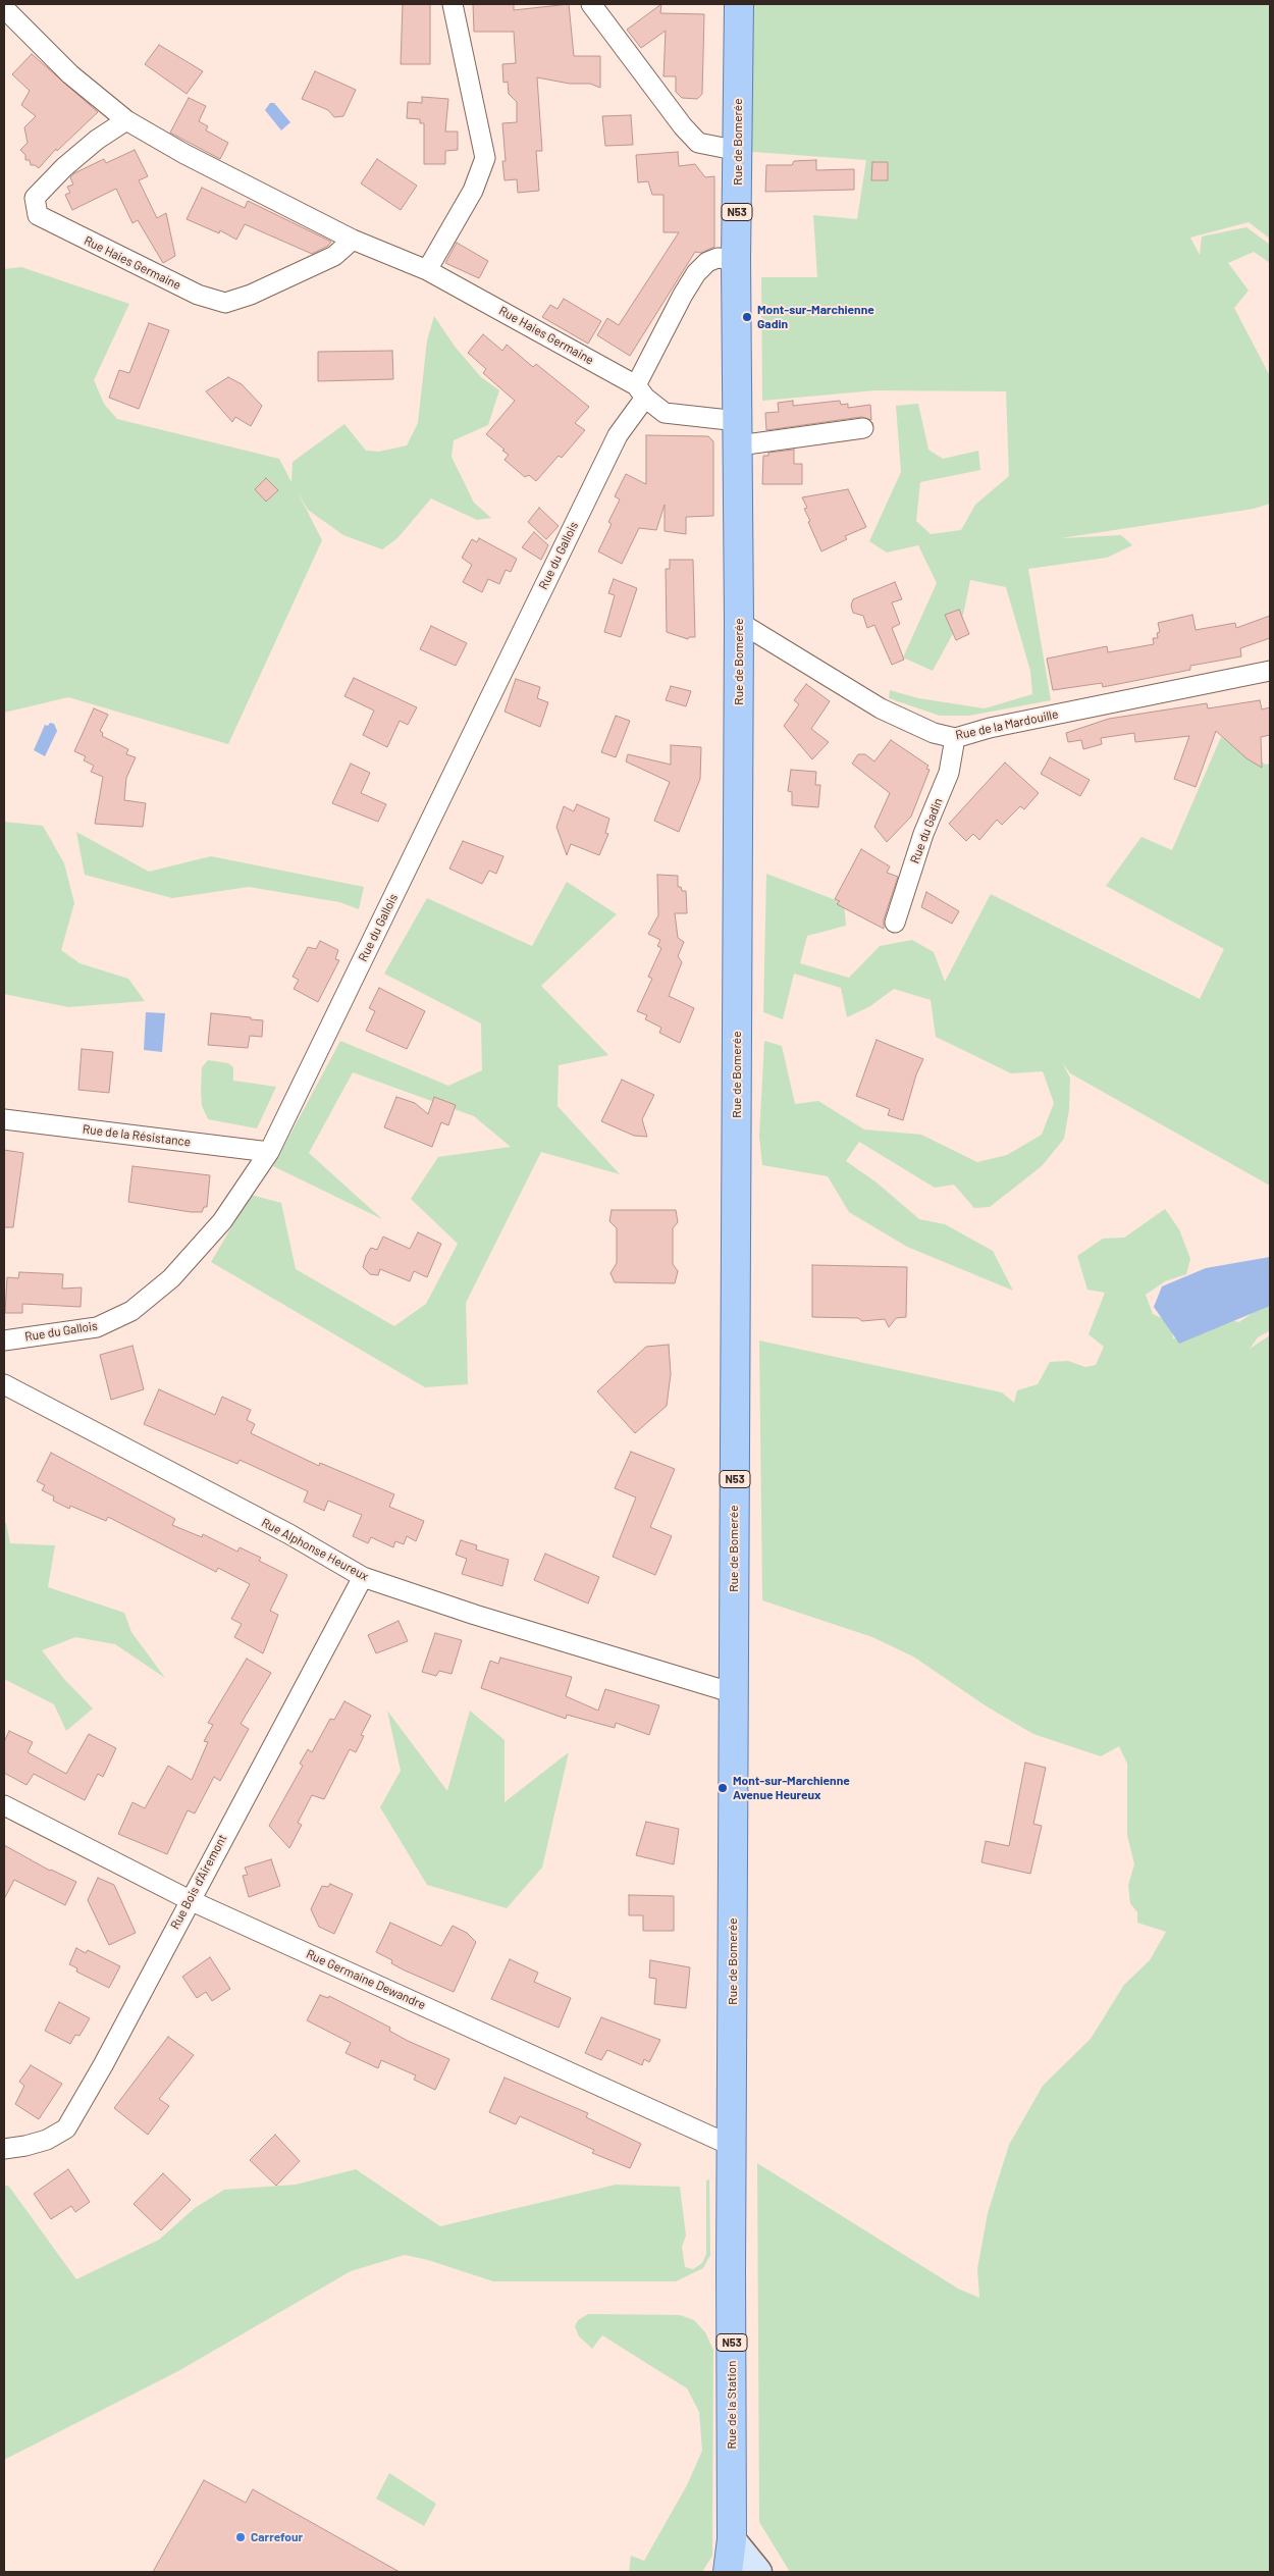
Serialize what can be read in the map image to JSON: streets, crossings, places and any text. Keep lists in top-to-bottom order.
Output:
{
  "streets": {
    "main road": ["Rue de Bomerée", "N53", "Rue de la Station"],
    "street": [
      "Rue Haies Germaine",
      "Rue du Gallois",
      "Rue de la Mardouille",
      "Rue du Gadin",
      "Rue de la Résistance",
      "Rue Alphonse Heureux",
      "Rue Bois d'Airemont",
      "Rue Germaine Dewandre"
    ]
  },
  "crossings": [
    ["Rue de Bomerée", "Rue Haies Germaine"],
    ["Rue de Bomerée", "Rue du Gallois"],
    ["Rue de Bomerée", "Rue de la Mardouille"],
    ["Rue de Bomerée", "Rue Alphonse Heureux"],
    ["Rue de Bomerée", "Rue Germaine Dewandre"],
    ["Rue de Bomerée", "Rue de la Station"],
    ["Rue Haies Germaine", "Rue du Gallois"],
    ["Rue du Gallois", "Rue de la Résistance"],
    ["Rue de la Mardouille", "Rue du Gadin"],
    ["Rue Alphonse Heureux", "Rue Bois d'Airemont"],
    ["Rue Bois d'Airemont", "Rue Germaine Dewandre"],
    ["Rue Germaine Dewandre", "Rue de la Station"]
  ],
  "places": ["Mont-sur-Marchienne Gadin", "Mont-sur-Marchienne Avenue Heureux", "Carrefour"]
}
